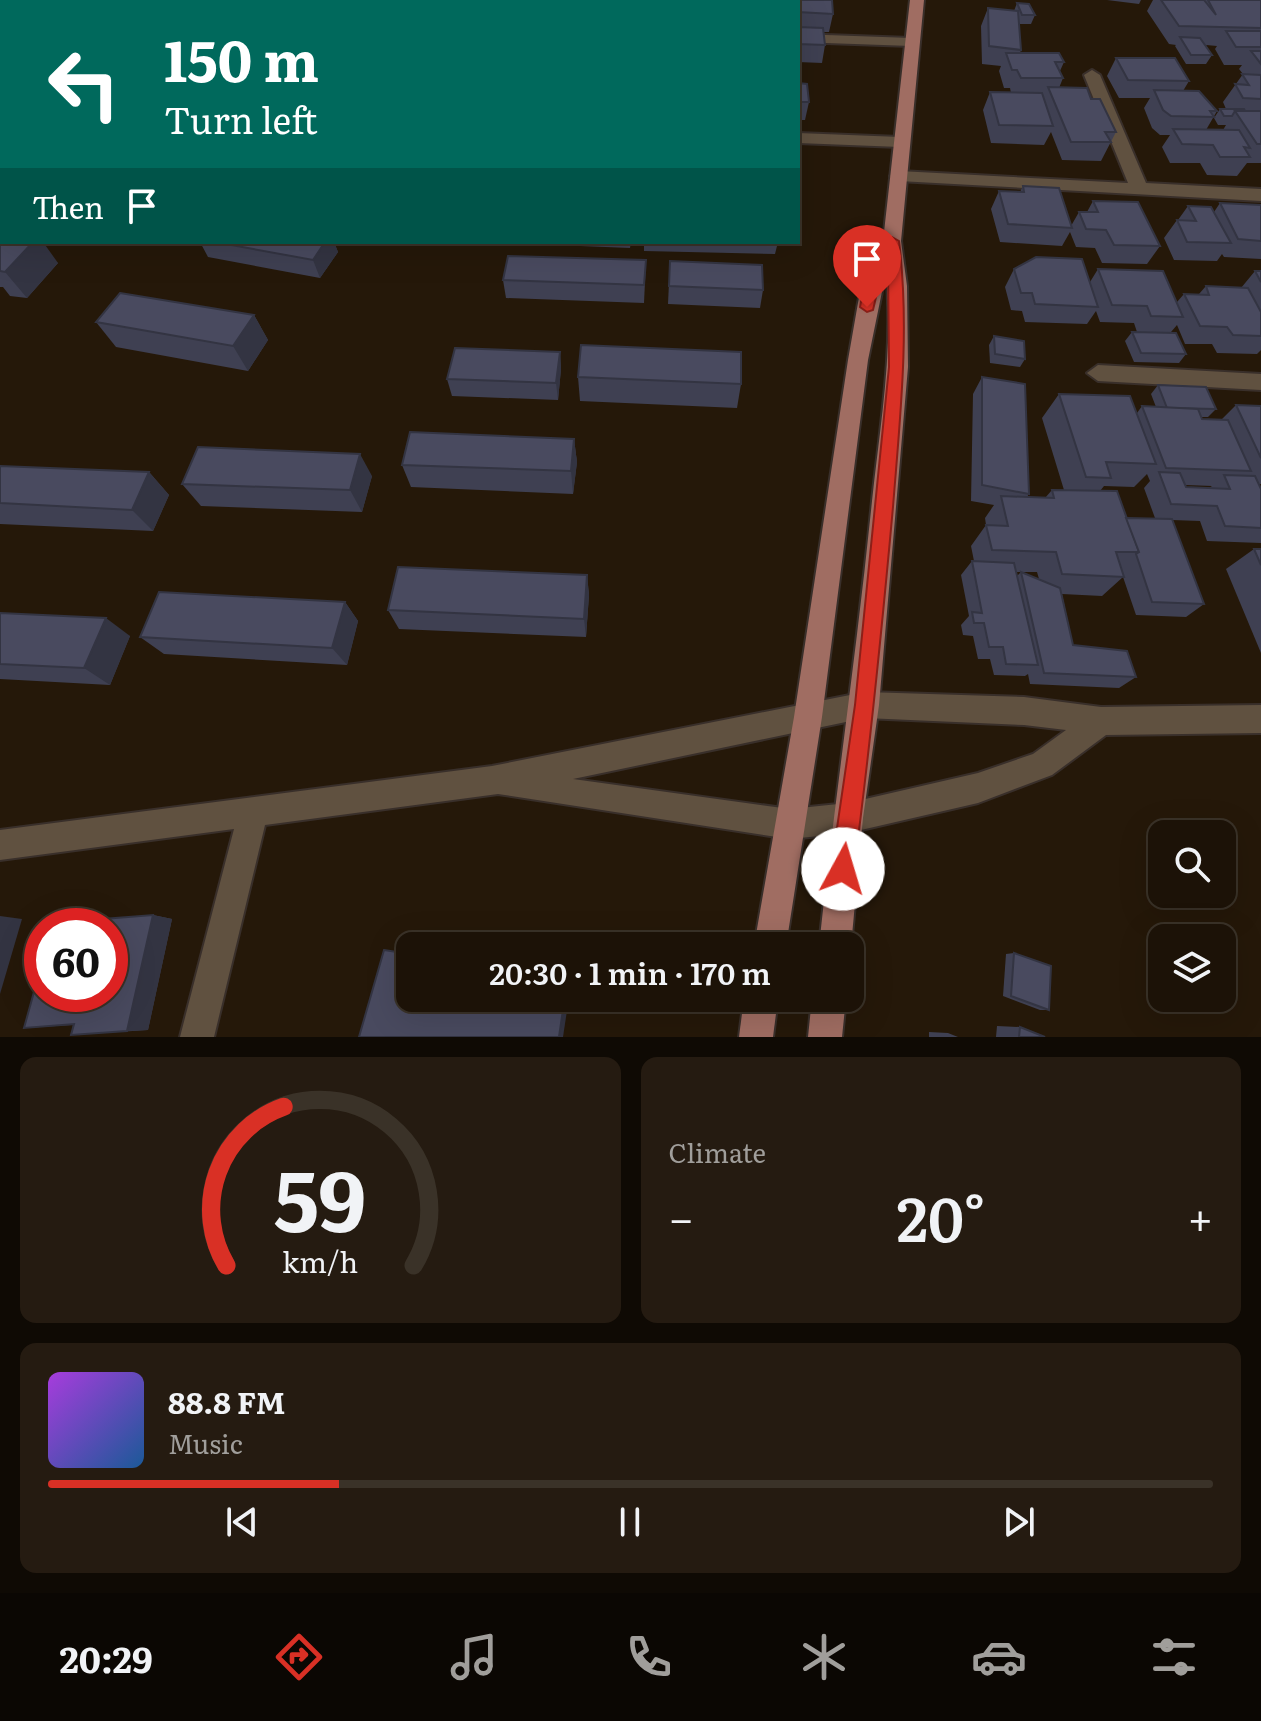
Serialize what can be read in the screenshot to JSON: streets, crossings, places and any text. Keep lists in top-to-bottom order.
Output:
{
  "page": {
    "turn": ["150 m", "Turn left"],
    "then": "Then",
    "limit": "60",
    "trip": "20:30 · 1 min · 170 m",
    "tile": "Climate",
    "heat": ["−", "20°", "+"],
    "song": ["88.8 FM", "Music"],
    "tabs": "20:29",
    "gauge": ["59", "km/h"]
  }
}
